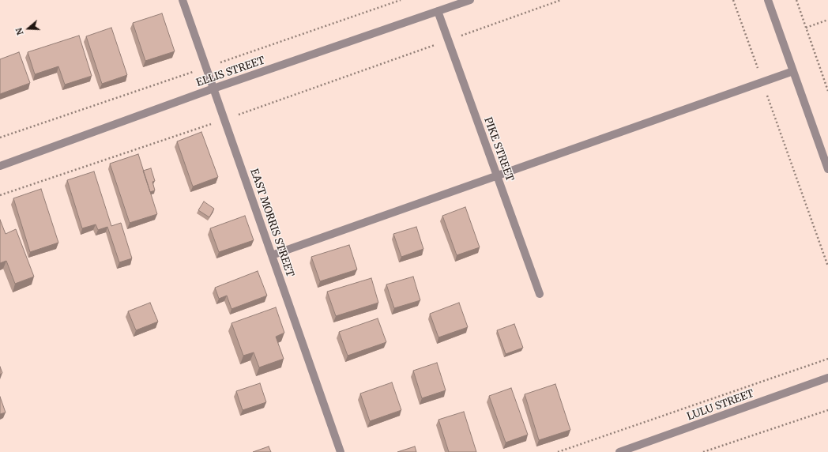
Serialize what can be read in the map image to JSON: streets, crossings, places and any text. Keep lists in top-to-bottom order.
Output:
{
  "streets": {
    "street": [
      "ELLIS STREET",
      "PIKE STREET",
      "EAST MORRIS STREET",
      "LULU STREET"
    ]
  },
  "crossings": [
    ["ELLIS STREET", "PIKE STREET"],
    ["ELLIS STREET", "EAST MORRIS STREET"]
  ],
  "north": "left"
}
